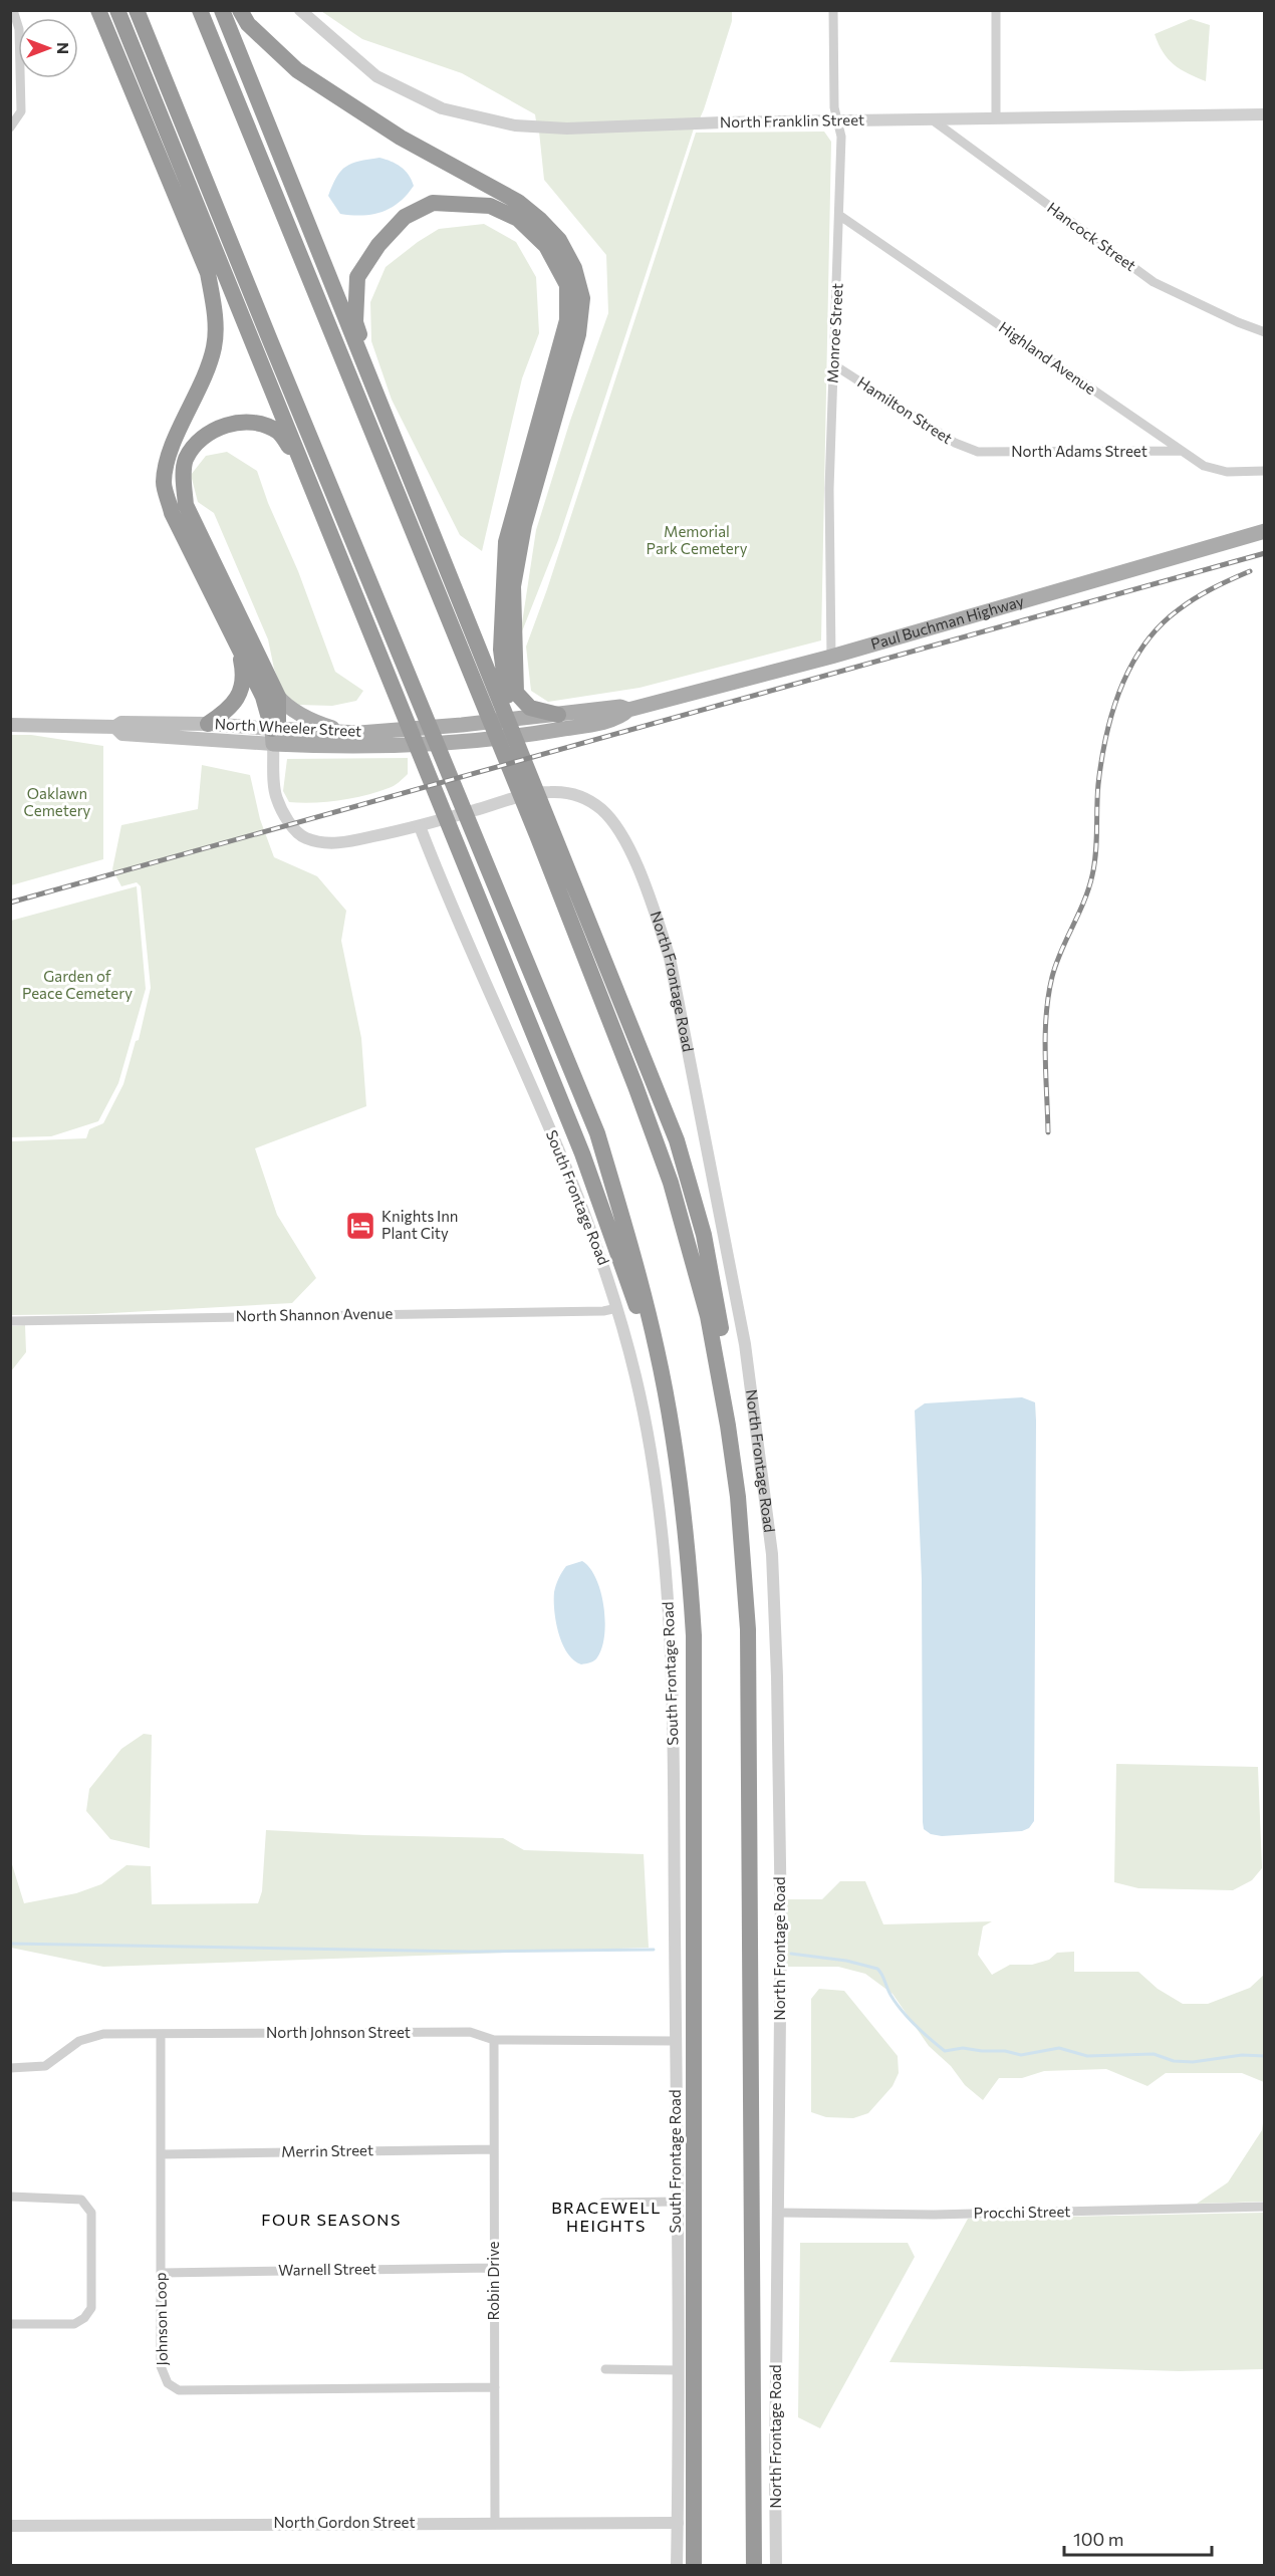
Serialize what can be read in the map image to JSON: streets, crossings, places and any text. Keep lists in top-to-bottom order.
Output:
{
  "streets": {
    "main road": ["Paul Buchman Highway", "North Wheeler Street"],
    "street": [
      "North Franklin Street",
      "Hancock Street",
      "Monroe Street",
      "Highland Avenue",
      "Hamilton Street",
      "North Adams Street",
      "North Frontage Road",
      "South Frontage Road",
      "North Shannon Avenue",
      "North Johnson Street",
      "Merrin Street",
      "Procchi Street",
      "Warnell Street",
      "Robin Drive",
      "Johnson Loop",
      "North Gordon Street"
    ]
  },
  "crossings": [
    ["North Franklin Street", "Hancock Street"],
    ["North Franklin Street", "Monroe Street"],
    ["Monroe Street", "Highland Avenue"],
    ["Monroe Street", "Hamilton Street"],
    ["Monroe Street", "Paul Buchman Highway"],
    ["Highland Avenue", "North Adams Street"],
    ["Hamilton Street", "North Adams Street"],
    ["Paul Buchman Highway", "North Wheeler Street"],
    ["North Wheeler Street", "North Frontage Road"],
    ["North Frontage Road", "South Frontage Road"],
    ["North Frontage Road", "Procchi Street"],
    ["South Frontage Road", "North Shannon Avenue"],
    ["South Frontage Road", "North Johnson Street"],
    ["South Frontage Road", "North Gordon Street"],
    ["North Johnson Street", "Robin Drive"],
    ["North Johnson Street", "Johnson Loop"],
    ["Merrin Street", "Robin Drive"],
    ["Merrin Street", "Johnson Loop"],
    ["Warnell Street", "Robin Drive"],
    ["Warnell Street", "Johnson Loop"],
    ["Robin Drive", "Johnson Loop"],
    ["Robin Drive", "North Gordon Street"]
  ],
  "districts": ["BRACEWELL HEIGHTS", "FOUR SEASONS"],
  "parks": ["Memorial Park Cemetery", "Oaklawn Cemetery", "Garden of Peace Cemetery"],
  "places": {
    "hotel": ["Knights Inn Plant City"]
  },
  "scale_bar": "100 m",
  "north": "right"
}
